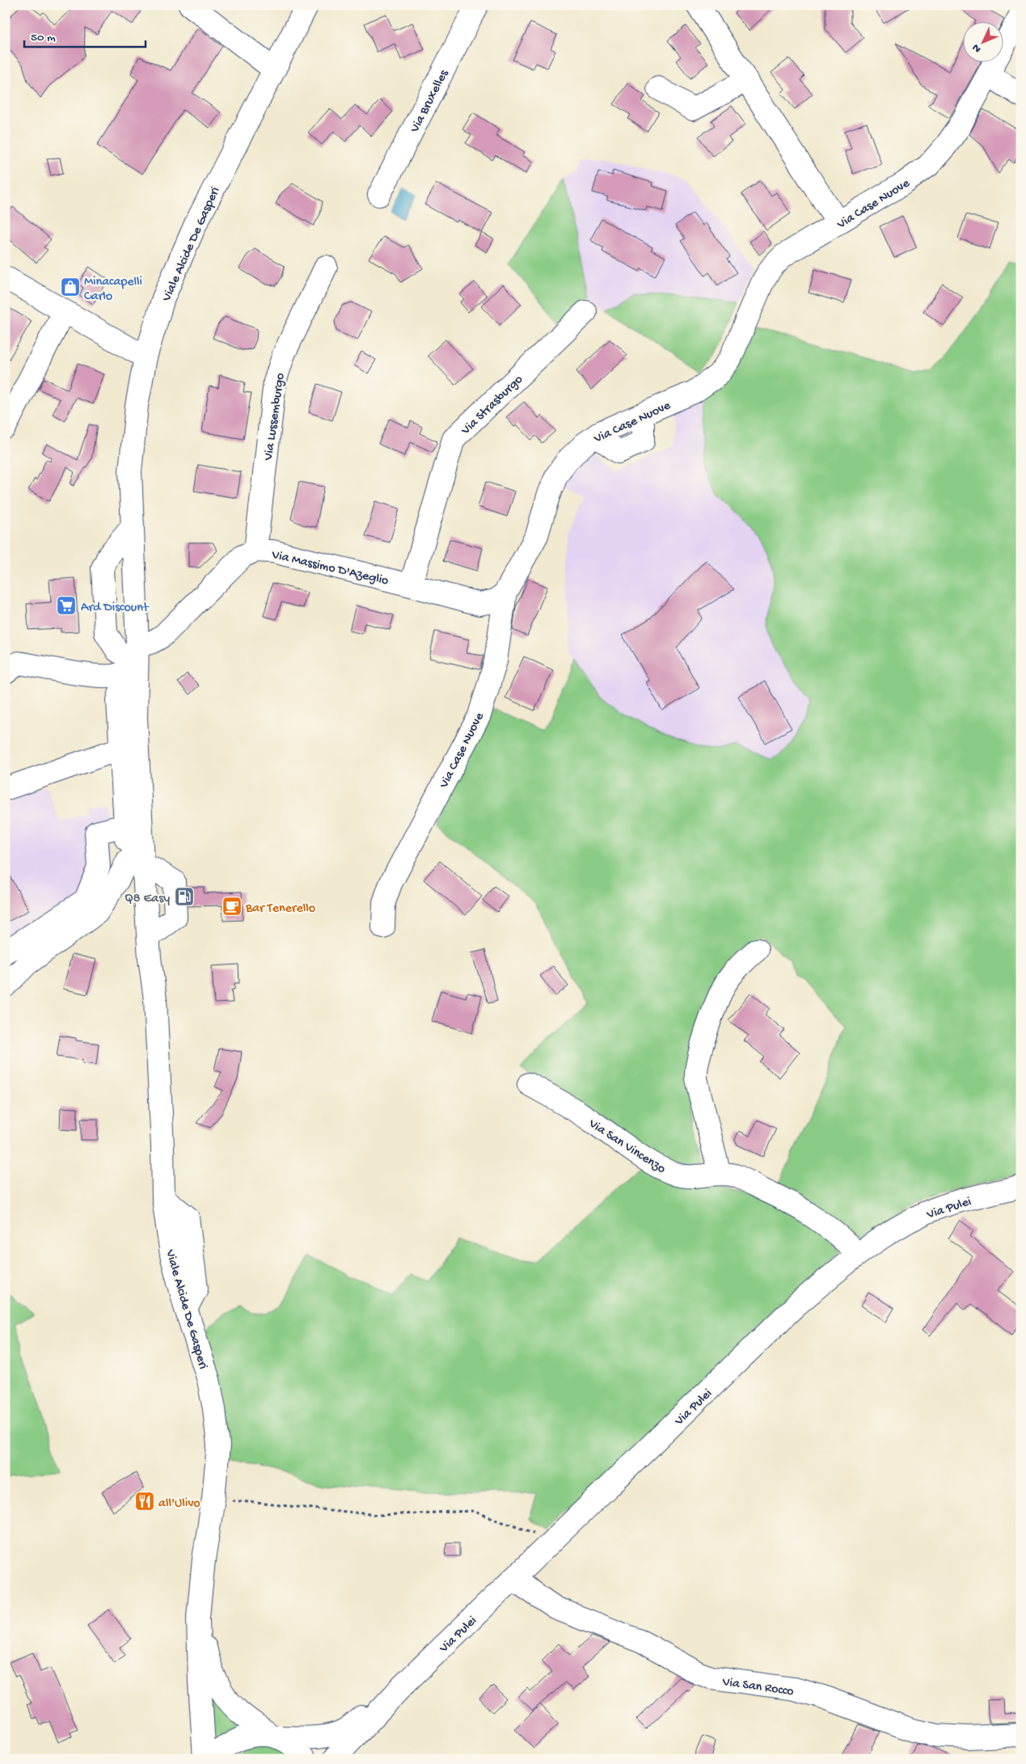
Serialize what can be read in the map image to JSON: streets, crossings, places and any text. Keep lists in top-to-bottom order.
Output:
{
  "streets": {
    "street": [
      "Via Bruxelles",
      "Via Case Nuove",
      "Viale Alcide De Gasperi",
      "Via Strasburgo",
      "Via Lussemburgo",
      "Via Massimo D'Azeglio",
      "Via San Vincenzo",
      "Via Pulei",
      "Via San Rocco"
    ]
  },
  "crossings": [
    ["Via Case Nuove", "Via Massimo D'Azeglio"],
    ["Viale Alcide De Gasperi", "Via Massimo D'Azeglio"],
    ["Via Strasburgo", "Via Massimo D'Azeglio"],
    ["Via Lussemburgo", "Via Massimo D'Azeglio"],
    ["Via San Vincenzo", "Via Pulei"],
    ["Via Pulei", "Via San Rocco"]
  ],
  "places": {
    "shop": ["Minacapelli Carlo"],
    "supermarket": ["Ard Discount"],
    "fuel station": ["Q8 Easy"],
    "cafe": ["Bar Tenerello"],
    "restaurant": ["all'Ulivo"]
  },
  "scale_bar": "50 m",
  "north": "bottom left"
}
